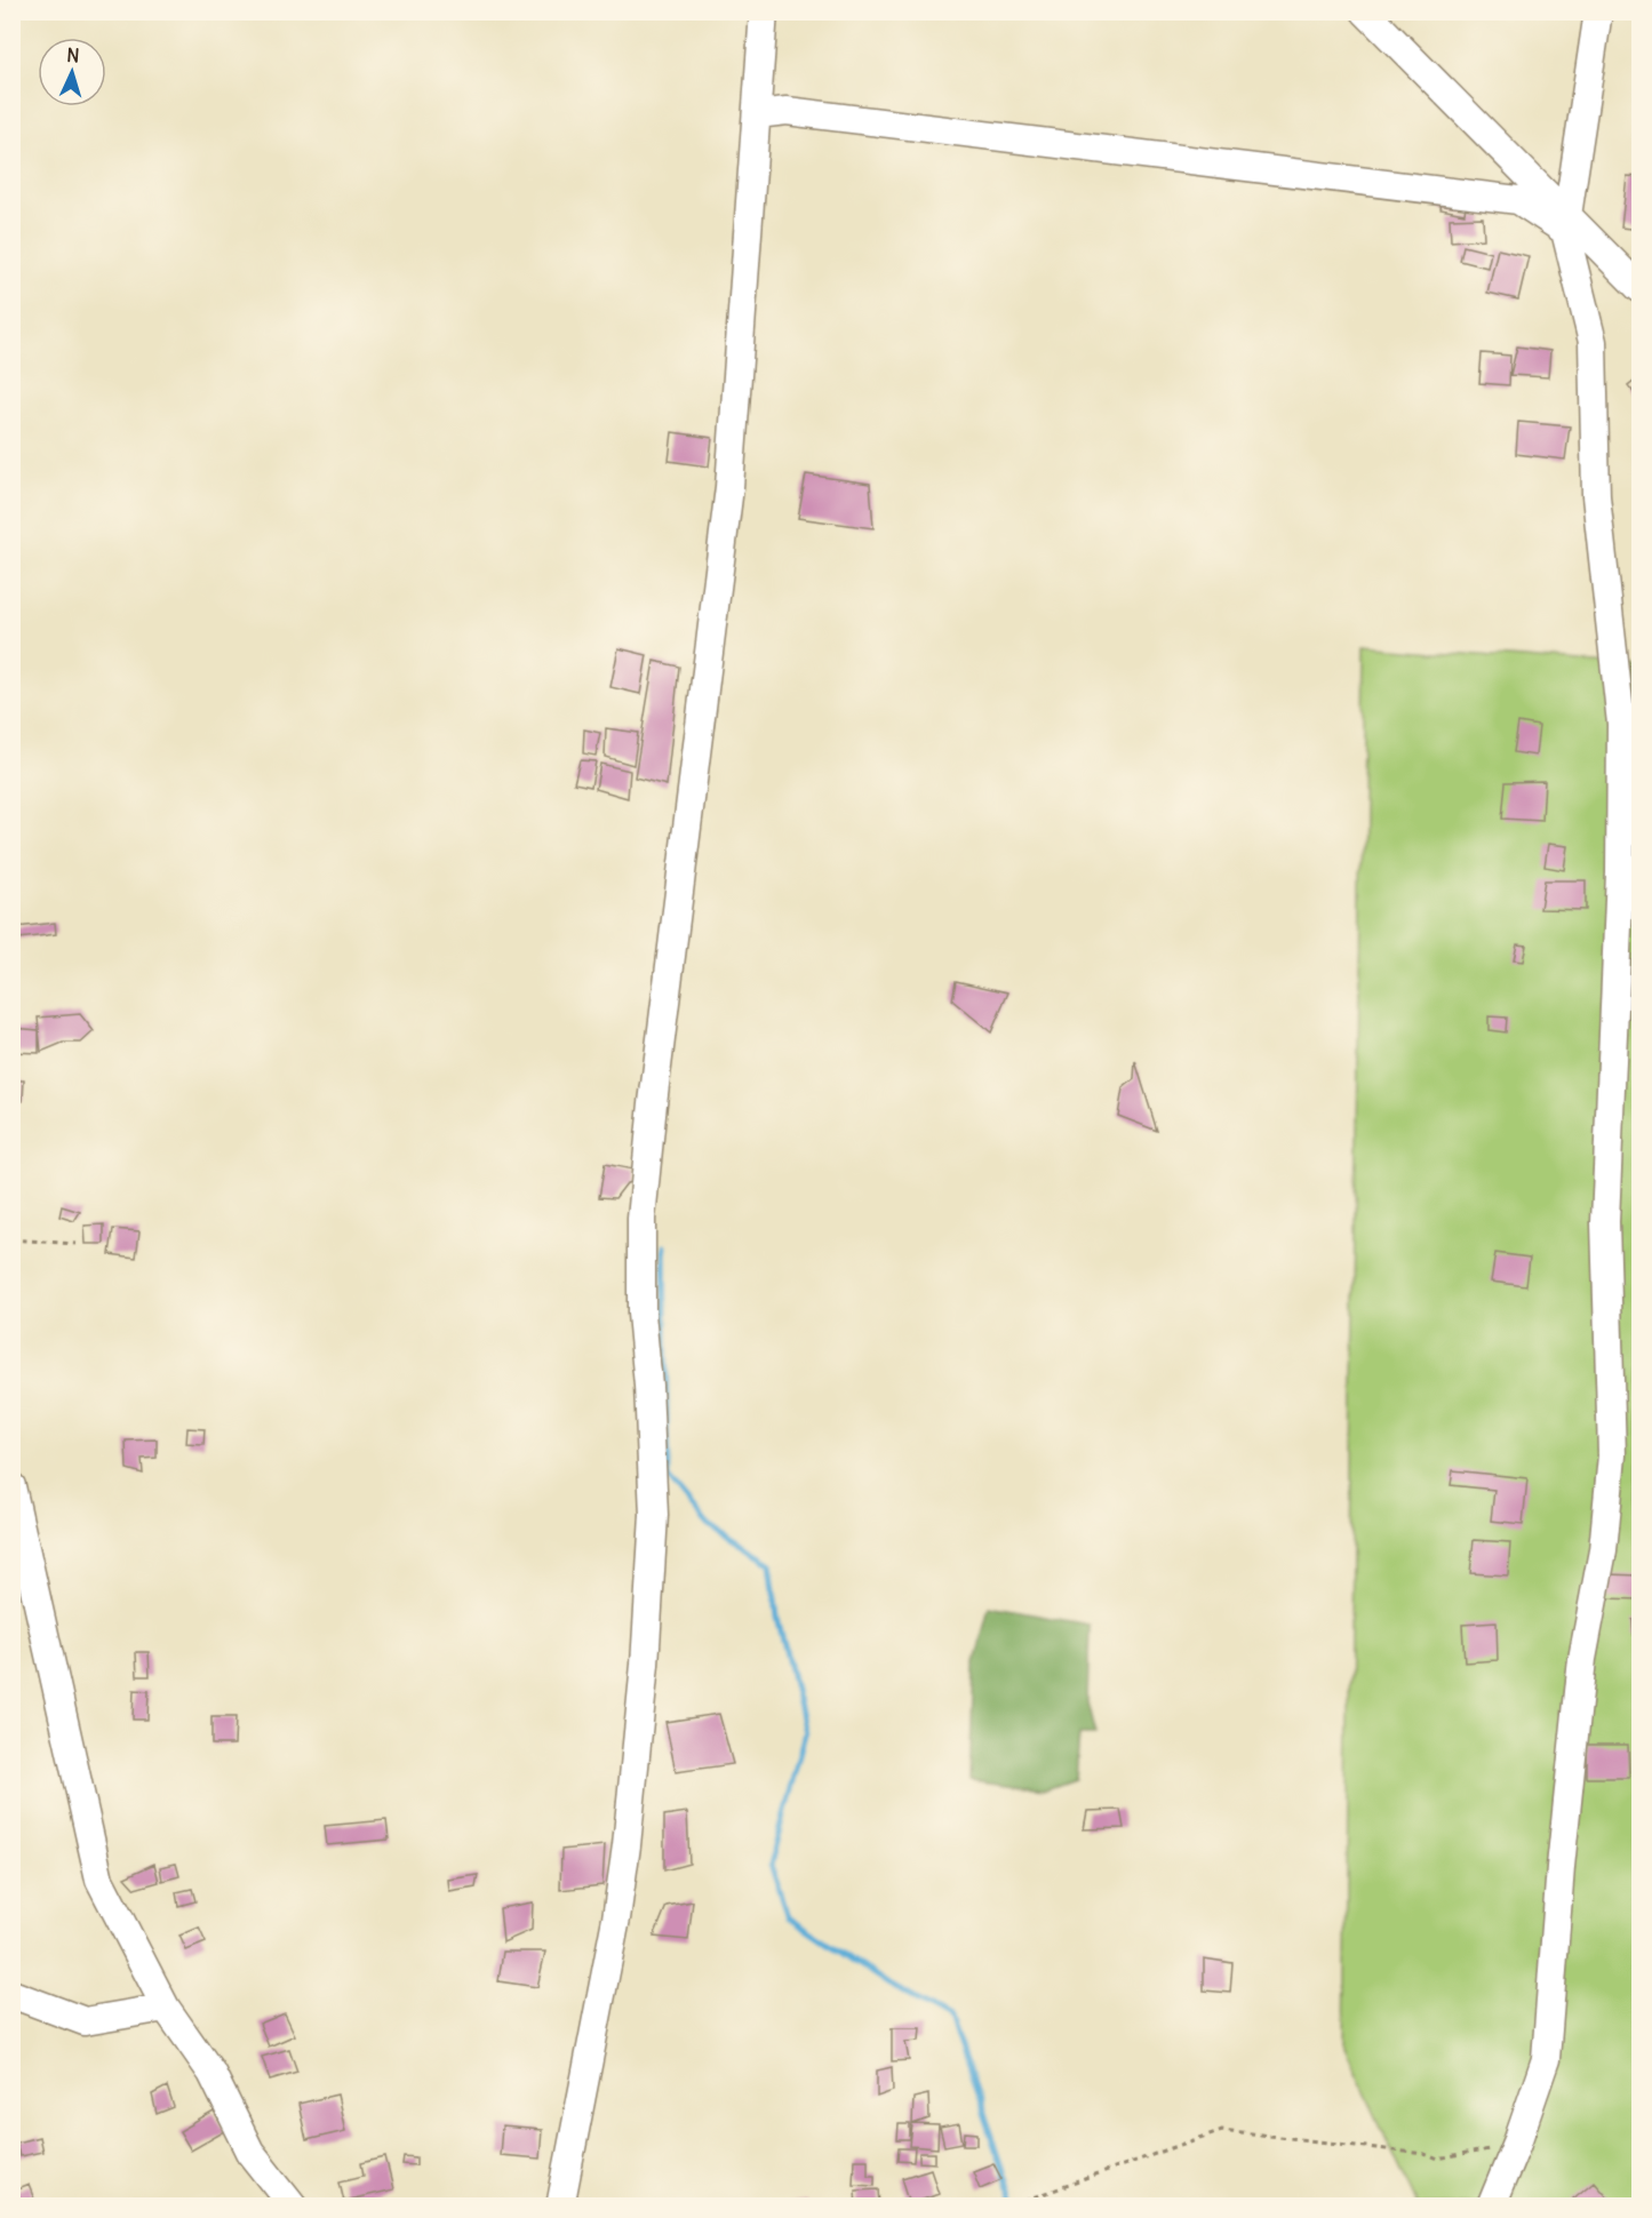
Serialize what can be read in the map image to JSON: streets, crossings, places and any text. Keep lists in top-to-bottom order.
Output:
{
  "north": "top"
}
